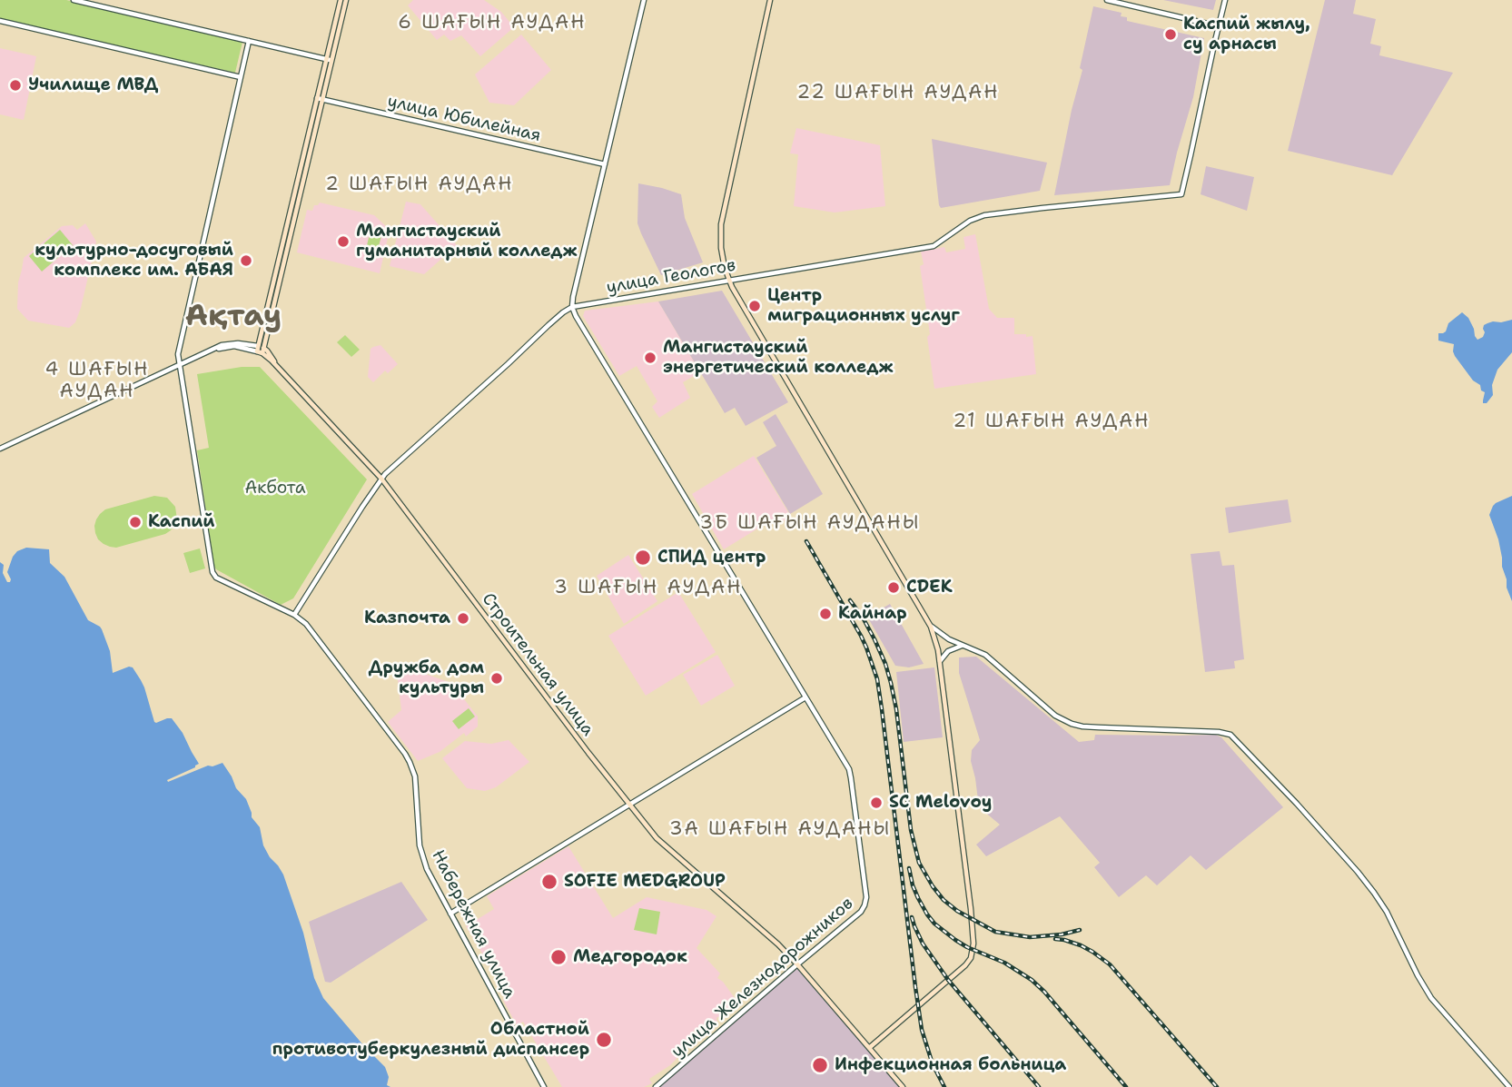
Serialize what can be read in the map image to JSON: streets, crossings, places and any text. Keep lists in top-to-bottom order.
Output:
{
  "streets": {
    "main road": ["Строительная улица"],
    "street": [
      "улица Юбилейная",
      "улица Геологов",
      "Набережная улица",
      "улица Железнодорожников"
    ]
  },
  "crossings": [
    ["улица Геологов", "Строительная улица"],
    ["улица Геологов", "Набережная улица"],
    ["улица Геологов", "улица Железнодорожников"],
    ["Строительная улица", "улица Железнодорожников"]
  ],
  "districts": [
    "6 ШАҒЫН АУДАН",
    "22 ШАҒЫН АУДАН",
    "2 ШАҒЫН АУДАН",
    "Ақтау",
    "4 ШАҒЫН АУДАН",
    "21 ШАҒЫН АУДАН",
    "3Б ШАҒЫН АУДАНЫ",
    "3 ШАҒЫН АУДАН",
    "3А ШАҒЫН АУДАНЫ"
  ],
  "parks": ["Акбота"],
  "places": [
    "Каспий жылу, су арнасы",
    "Училище МВД",
    "Мангистауский гуманитарный колледж",
    "культурно-досуговый комплекс им. АБАЯ",
    "Центр миграционных услуг",
    "Мангистауский энергетический колледж",
    "Каспий",
    "СПИД центр",
    "CDEK",
    "Кайнар",
    "Казпочта",
    "Дружба дом культуры",
    "SC Melovoy",
    "SOFIE MEDGROUP",
    "Медгородок",
    "Областной противотуберкулезный диспансер",
    "Инфекционная больница"
  ]
}
